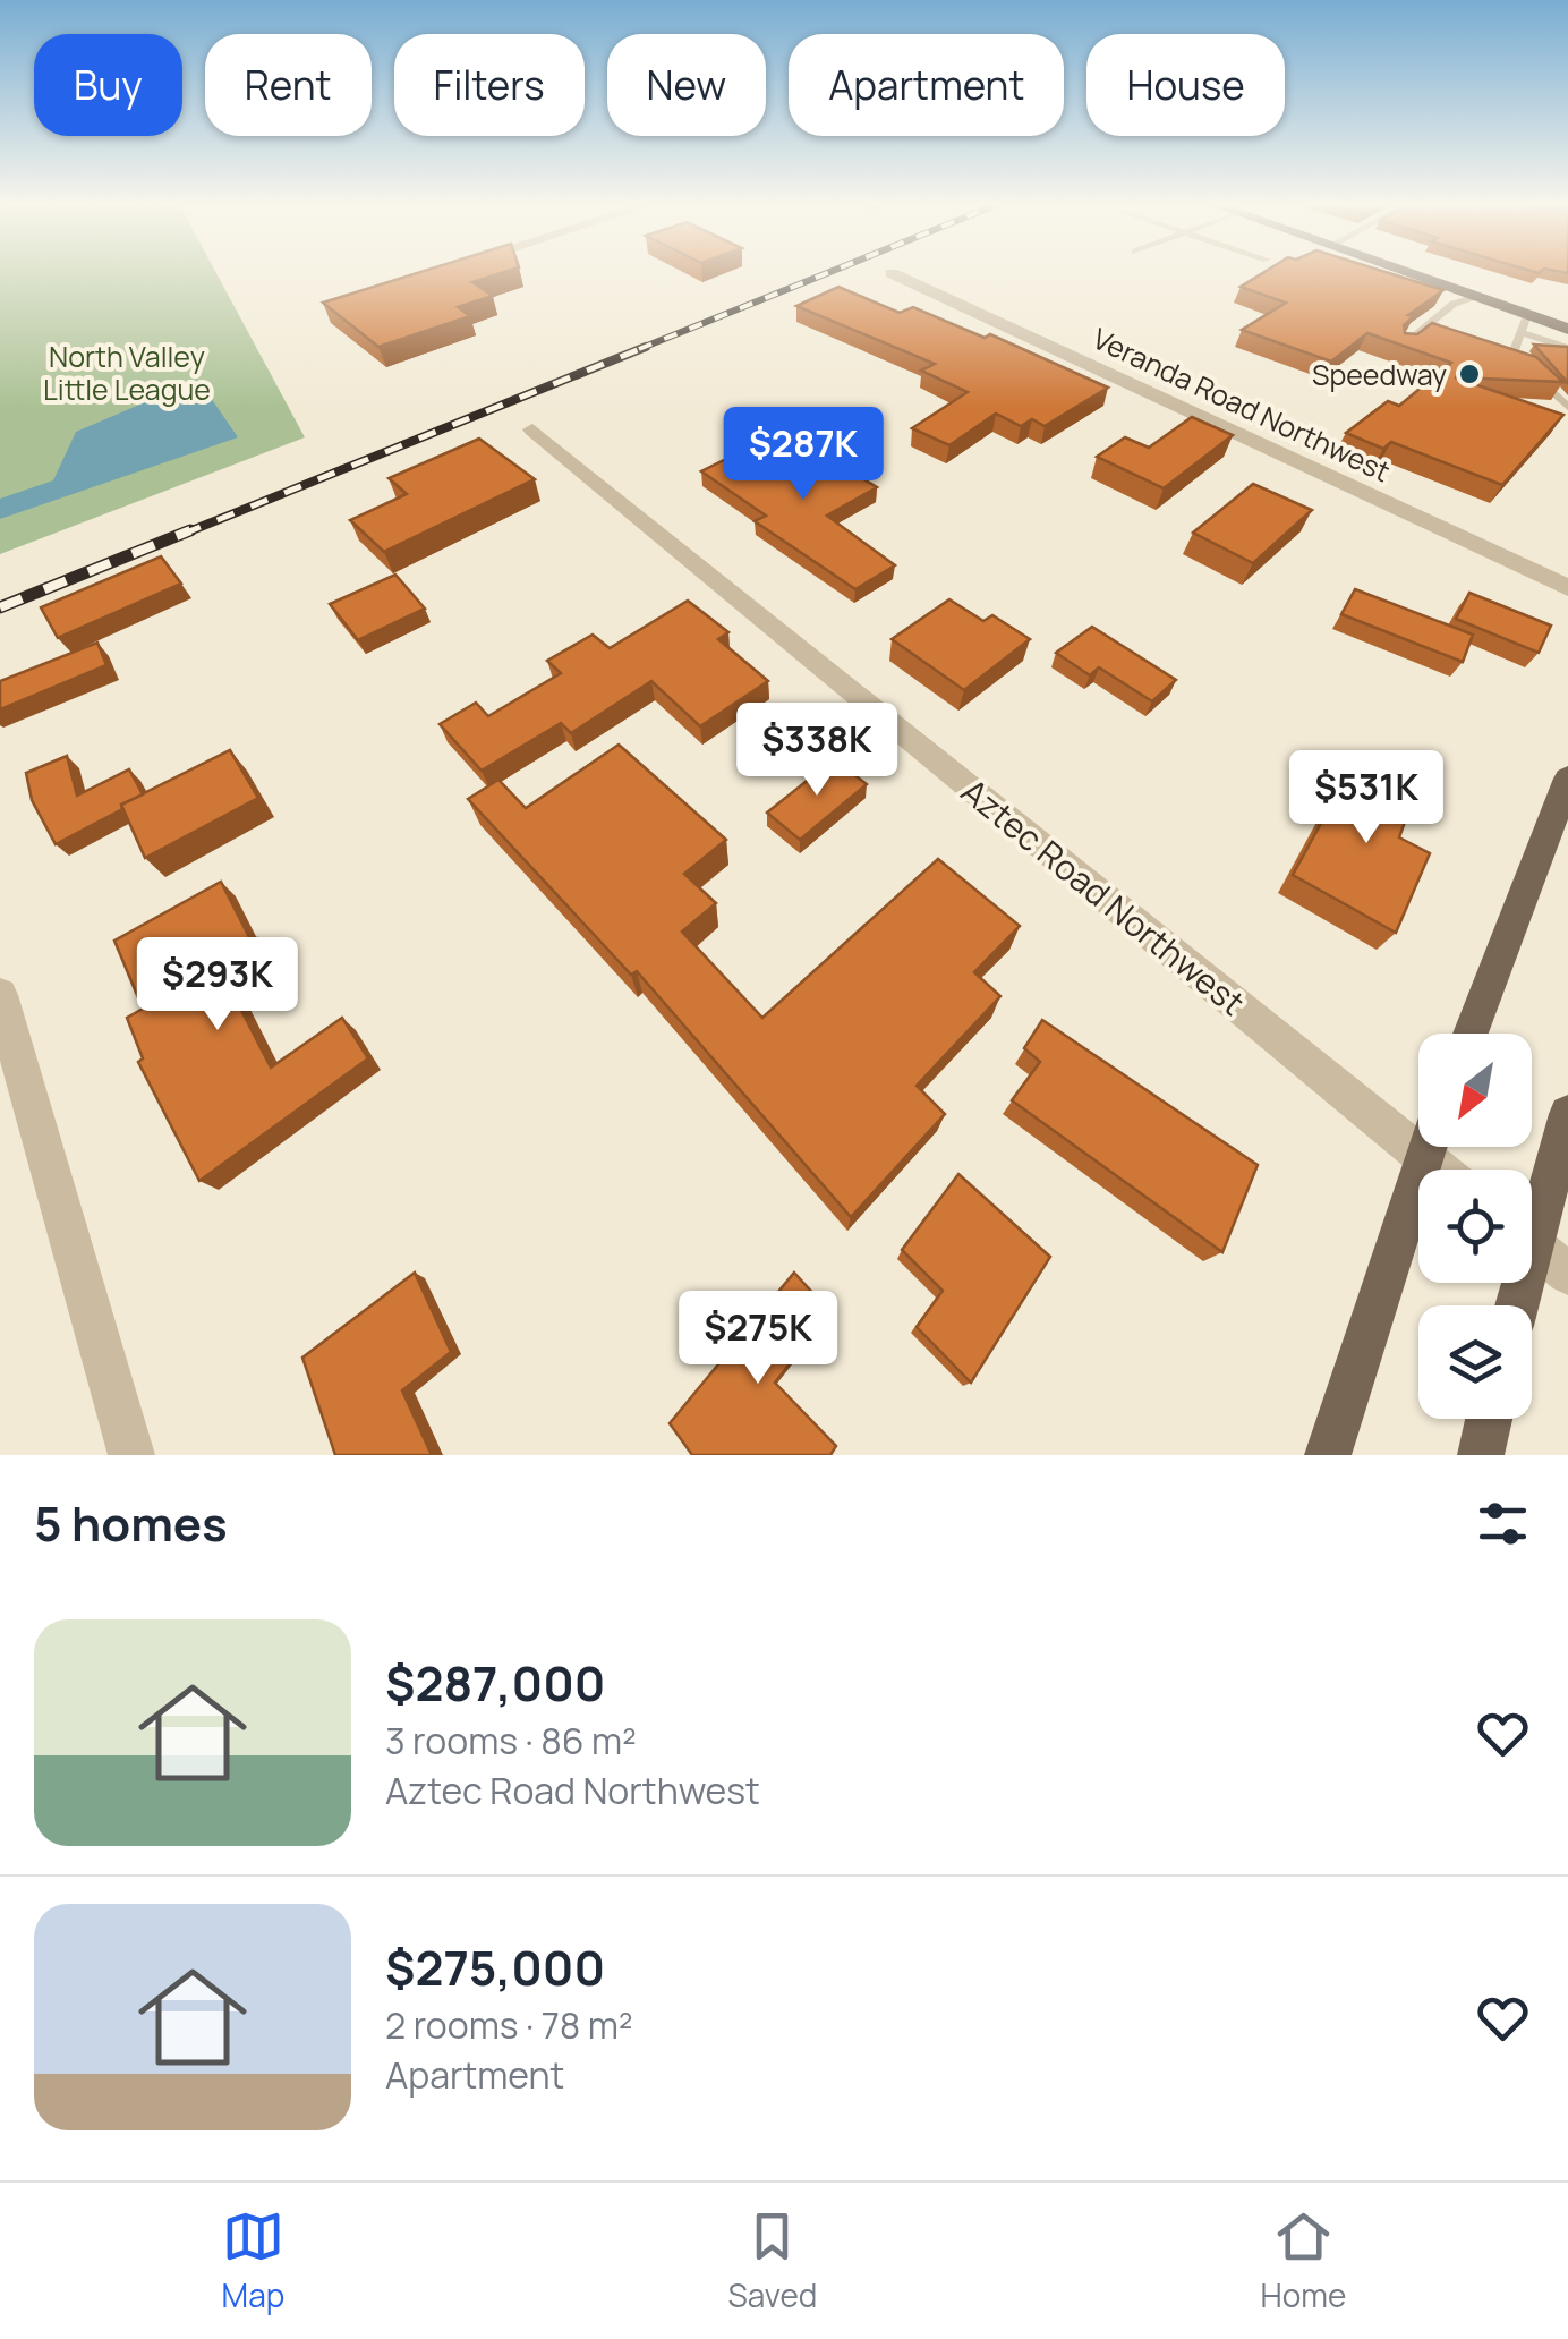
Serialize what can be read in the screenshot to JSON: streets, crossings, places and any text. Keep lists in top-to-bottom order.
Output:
{
  "streets": {
    "street": ["Veranda Road Northwest", "Aztec Road Northwest"]
  },
  "parks": ["North Valley Little League"],
  "places": ["Speedway"],
  "north": "bottom left",
  "page": {
    "chip": [
      "Buy",
      "Rent",
      "Filters",
      "New",
      "Apartment",
      "House"
    ],
    "price": [
      "$287K",
      "$338K",
      "$531K",
      "$293K",
      "$275K"
    ],
    "heading": "5 homes",
    "list": [
      {
        "name": "$287,000",
        "note": "3 rooms · 86 m² · Aztec Road Northwest"
      },
      {
        "name": "$275,000",
        "note": "2 rooms · 78 m² · Apartment"
      }
    ],
    "tabs": ["Map", "Saved", "Home"]
  }
}
